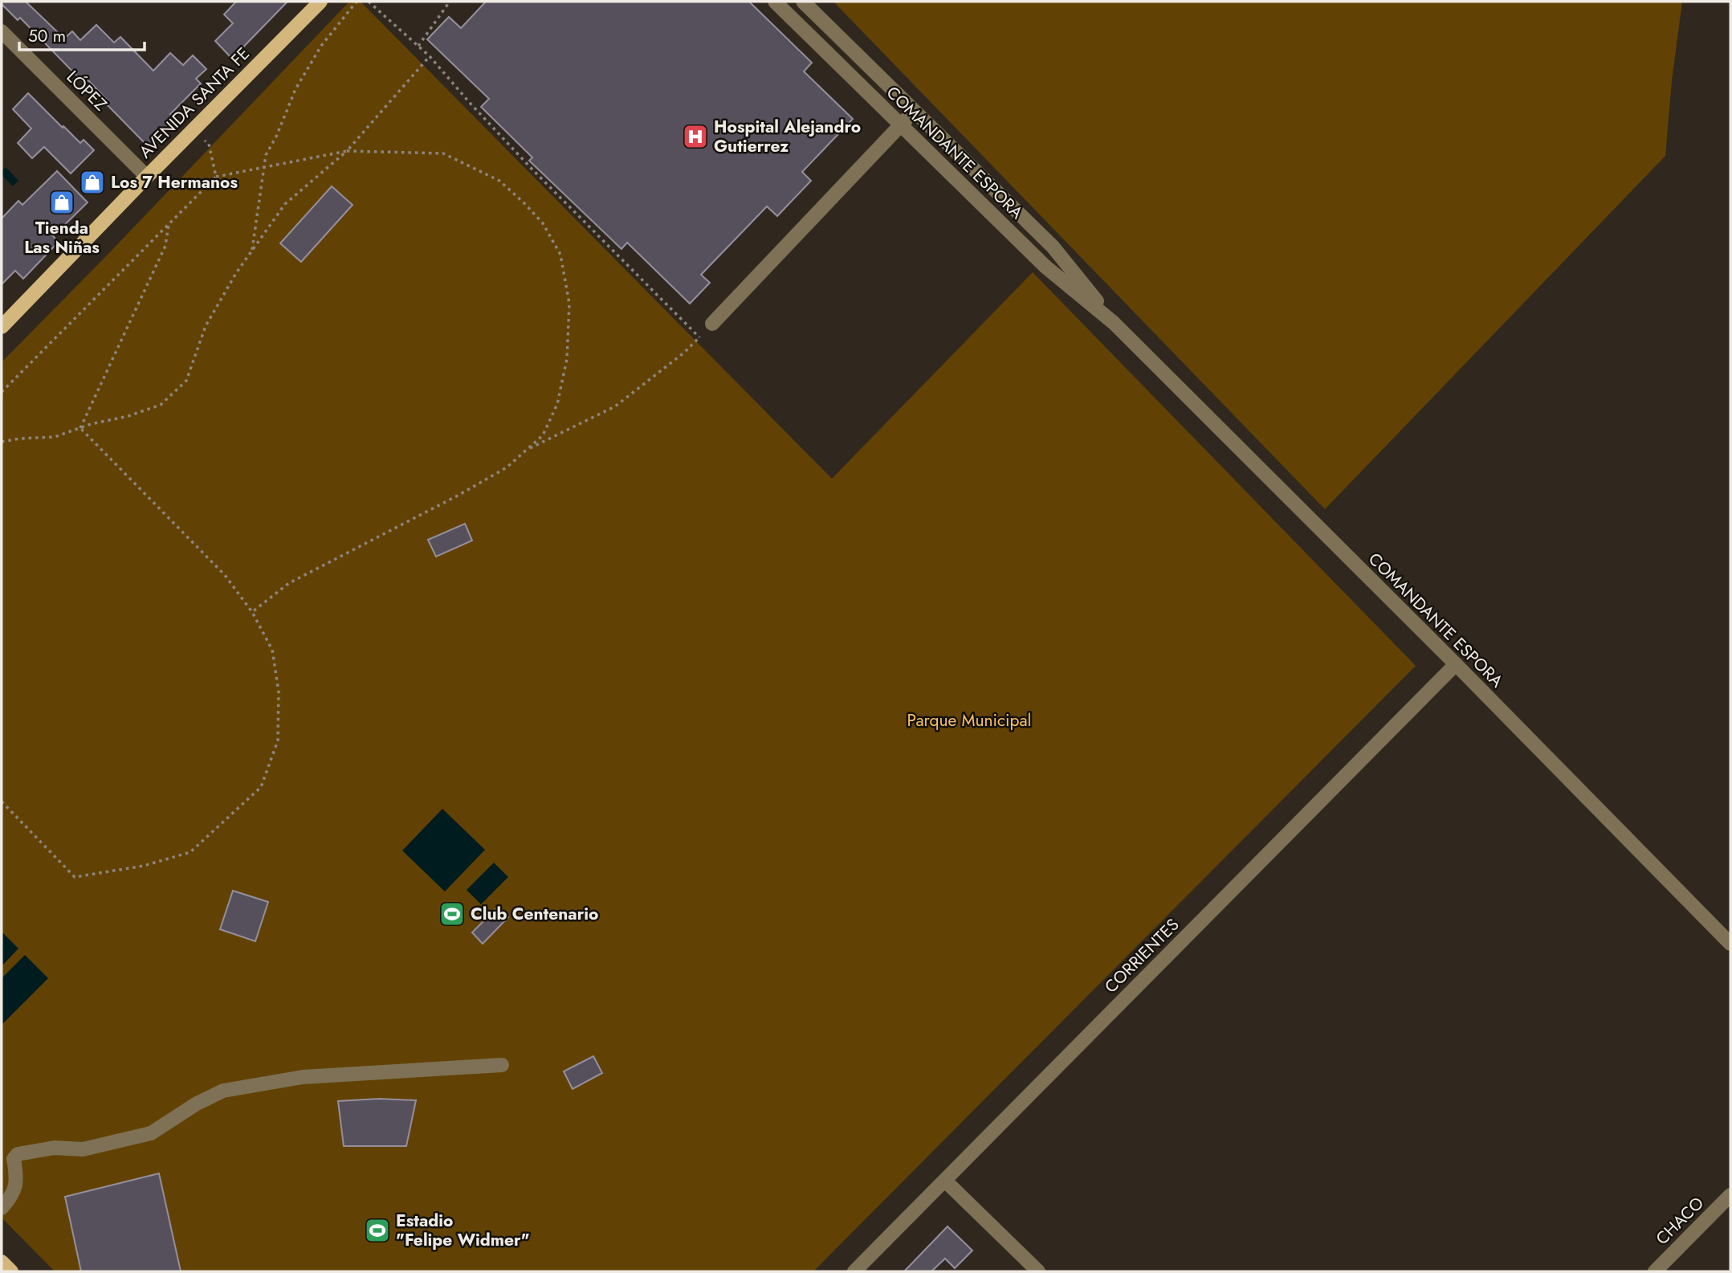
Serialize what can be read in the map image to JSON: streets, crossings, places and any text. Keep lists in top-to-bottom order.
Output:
{
  "streets": {
    "main road": ["AVENIDA SANTA FE"],
    "street": [
      "LÓPEZ",
      "COMANDANTE ESPORA",
      "CORRIENTES",
      "CHACO"
    ]
  },
  "crossings": [
    ["LÓPEZ", "AVENIDA SANTA FE"],
    ["COMANDANTE ESPORA", "CORRIENTES"]
  ],
  "parks": ["Parque Municipal"],
  "places": {
    "hospital": ["Hospital Alejandro Gutierrez"],
    "shop": ["Los 7 Hermanos", "Tienda Las Niñas"],
    "sports": ["Club Centenario", "Estadio \"Felipe Widmer\""]
  },
  "scale_bar": "50 m"
}
